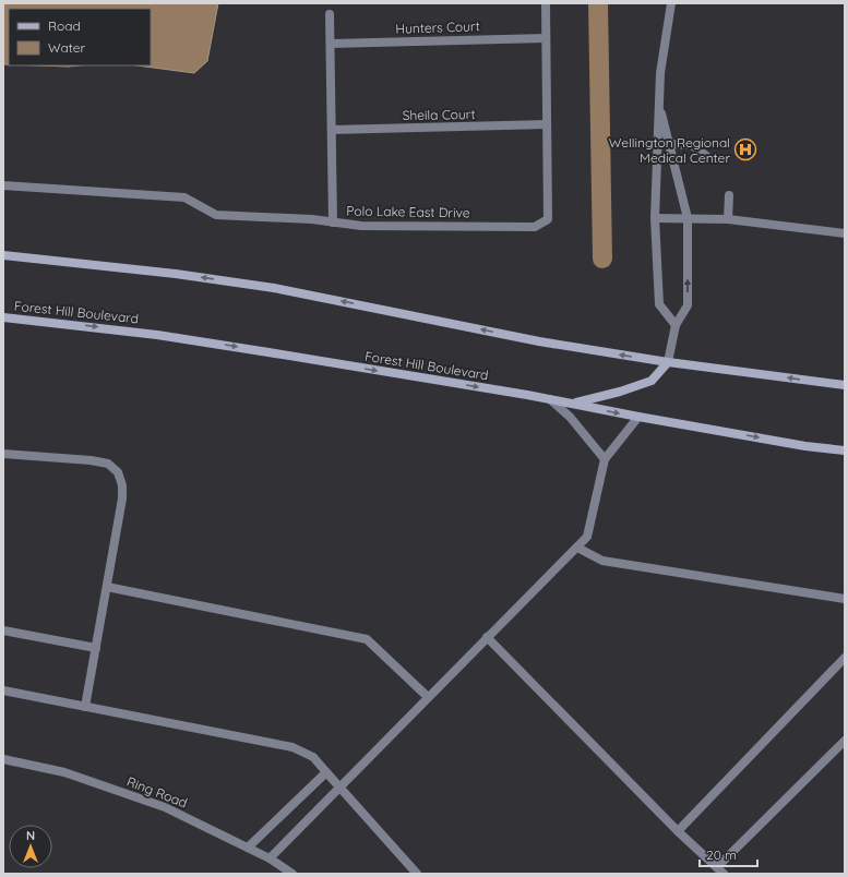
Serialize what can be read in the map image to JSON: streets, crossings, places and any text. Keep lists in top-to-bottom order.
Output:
{
  "streets": {
    "main road": ["Forest Hill Boulevard"],
    "street": [
      "Hunters Court",
      "Sheila Court",
      "Polo Lake East Drive",
      "Ring Road"
    ]
  },
  "crossings": [
    ["Hunters Court", "Polo Lake East Drive"],
    ["Sheila Court", "Polo Lake East Drive"]
  ],
  "places": {
    "hospital": ["Wellington Regional Medical Center"]
  },
  "legend": ["Road", "Water"],
  "scale_bar": "20 m",
  "north": "top"
}
